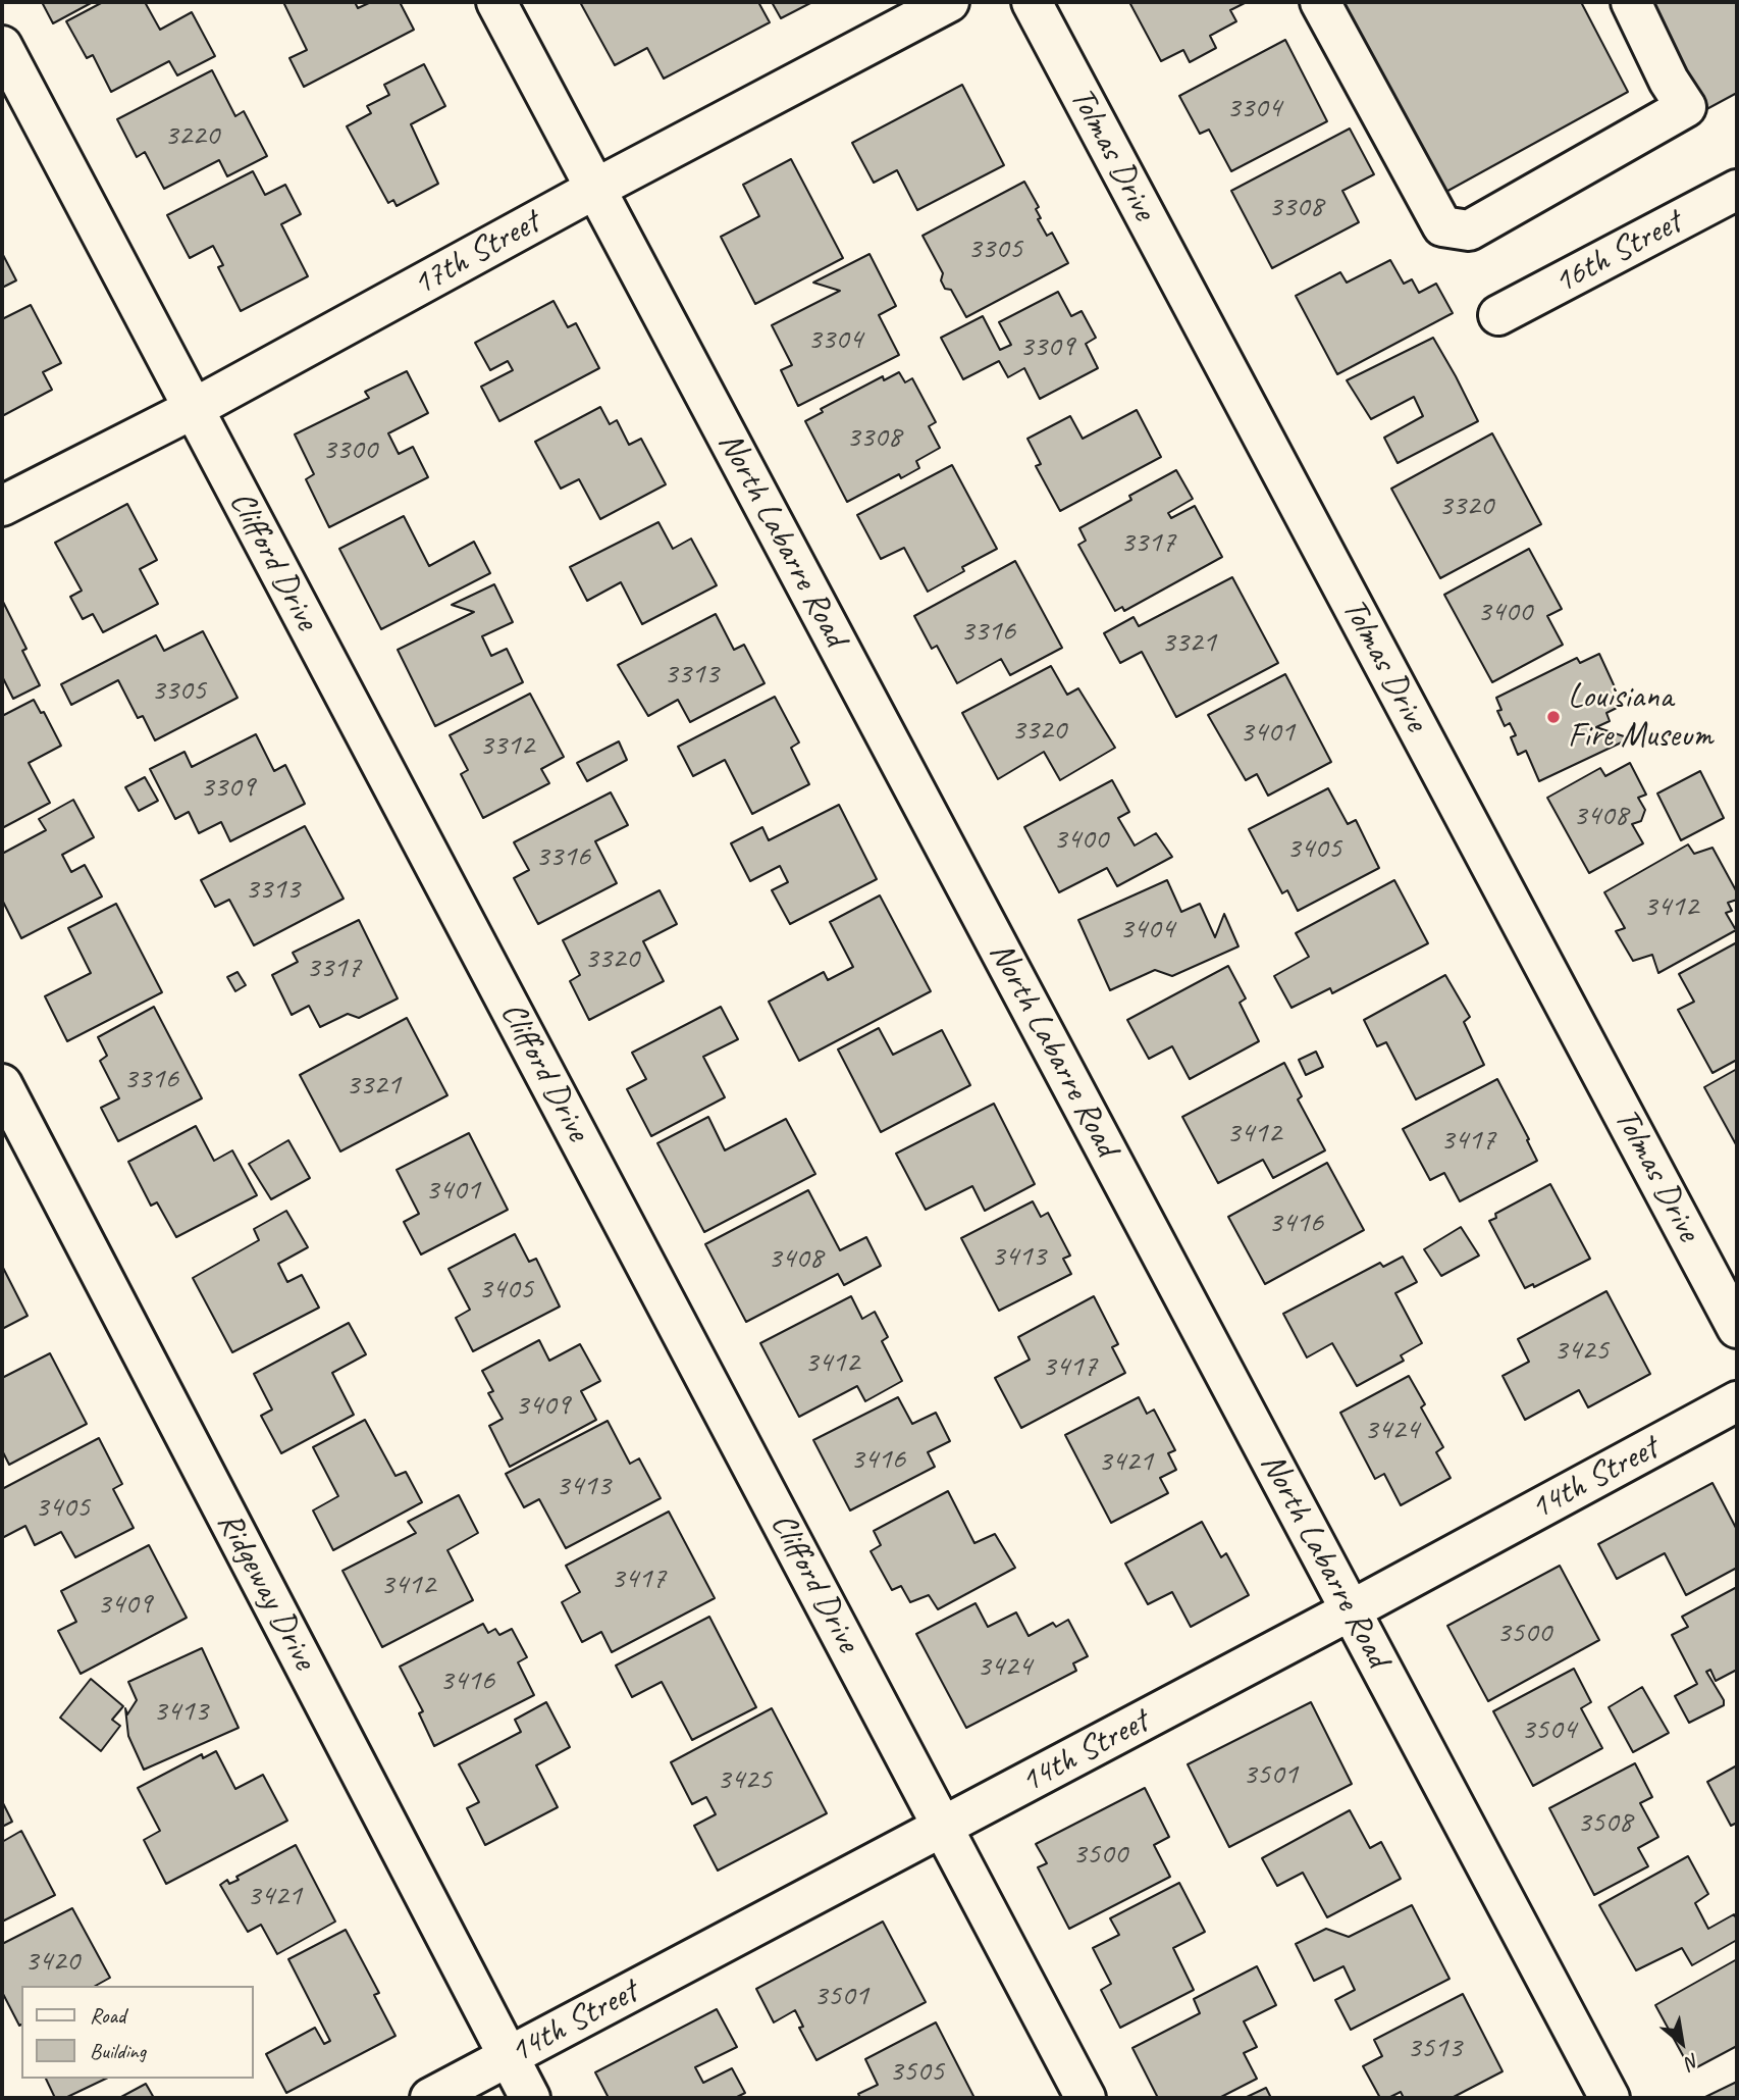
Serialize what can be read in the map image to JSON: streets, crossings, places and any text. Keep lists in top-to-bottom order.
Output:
{
  "streets": {
    "street": [
      "Tolmas Drive",
      "16th Street",
      "17th Street",
      "North Labarre Road",
      "Clifford Drive",
      "14th Street",
      "Ridgeway Drive"
    ]
  },
  "crossings": [
    ["17th Street", "North Labarre Road"],
    ["17th Street", "Clifford Drive"],
    ["North Labarre Road", "14th Street"],
    ["Clifford Drive", "14th Street"],
    ["14th Street", "Ridgeway Drive"]
  ],
  "places": ["Louisiana Fire Museum"],
  "house_numbers": [
    "3304",
    "3220",
    "3308",
    "3305",
    "3304",
    "3309",
    "3308",
    "3300",
    "3320",
    "3317",
    "3400",
    "3316",
    "3321",
    "3313",
    "3305",
    "3320",
    "3401",
    "3312",
    "3309",
    "3408",
    "3400",
    "3405",
    "3316",
    "3313",
    "3412",
    "3404",
    "3320",
    "3317",
    "3316",
    "3321",
    "3412",
    "3417",
    "3401",
    "3416",
    "3413",
    "3408",
    "3405",
    "3425",
    "3412",
    "3417",
    "3409",
    "3424",
    "3416",
    "3421",
    "3413",
    "3405",
    "3417",
    "3412",
    "3409",
    "3500",
    "3424",
    "3416",
    "3413",
    "3504",
    "3501",
    "3425",
    "3508",
    "3500",
    "3421",
    "3420",
    "3501",
    "3513",
    "3505"
  ],
  "legend": ["Road", "Building"],
  "north": "bottom right"
}
